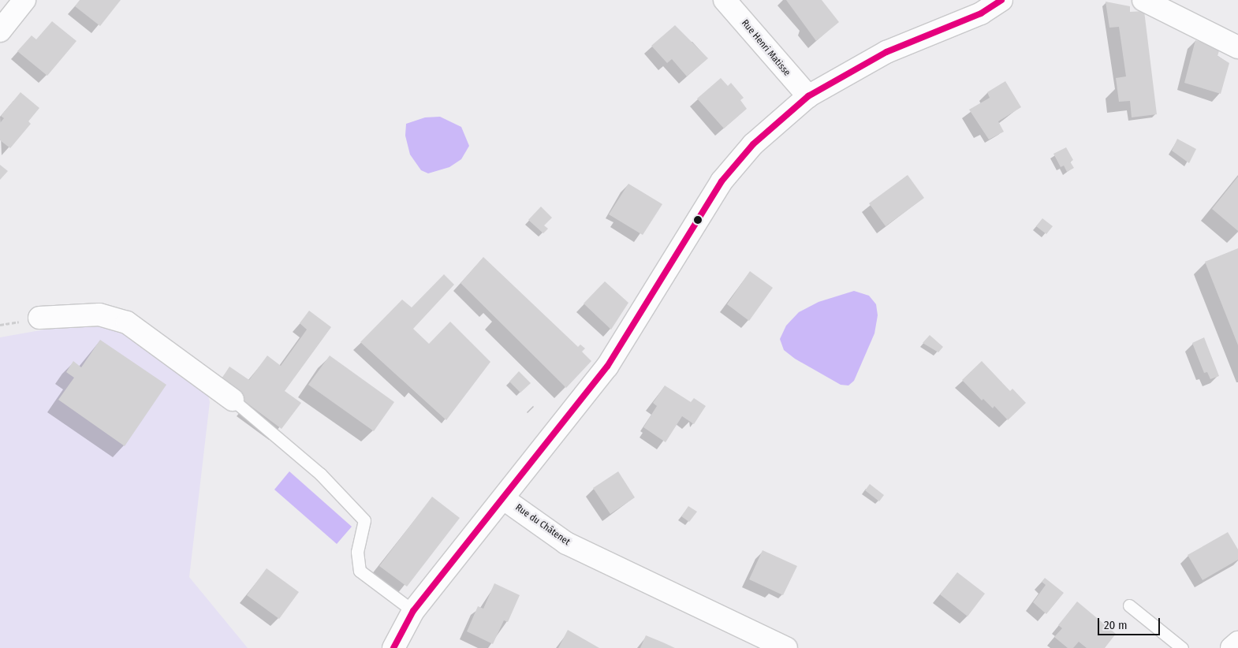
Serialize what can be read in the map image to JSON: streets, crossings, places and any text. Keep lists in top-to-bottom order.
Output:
{
  "streets": {
    "street": ["Rue Henri Matisse", "Rue du Châtenet"]
  },
  "crossings": [
    ["Rue Henri Matisse", "Rue du Châtenet"]
  ],
  "scale_bar": "20 m"
}
